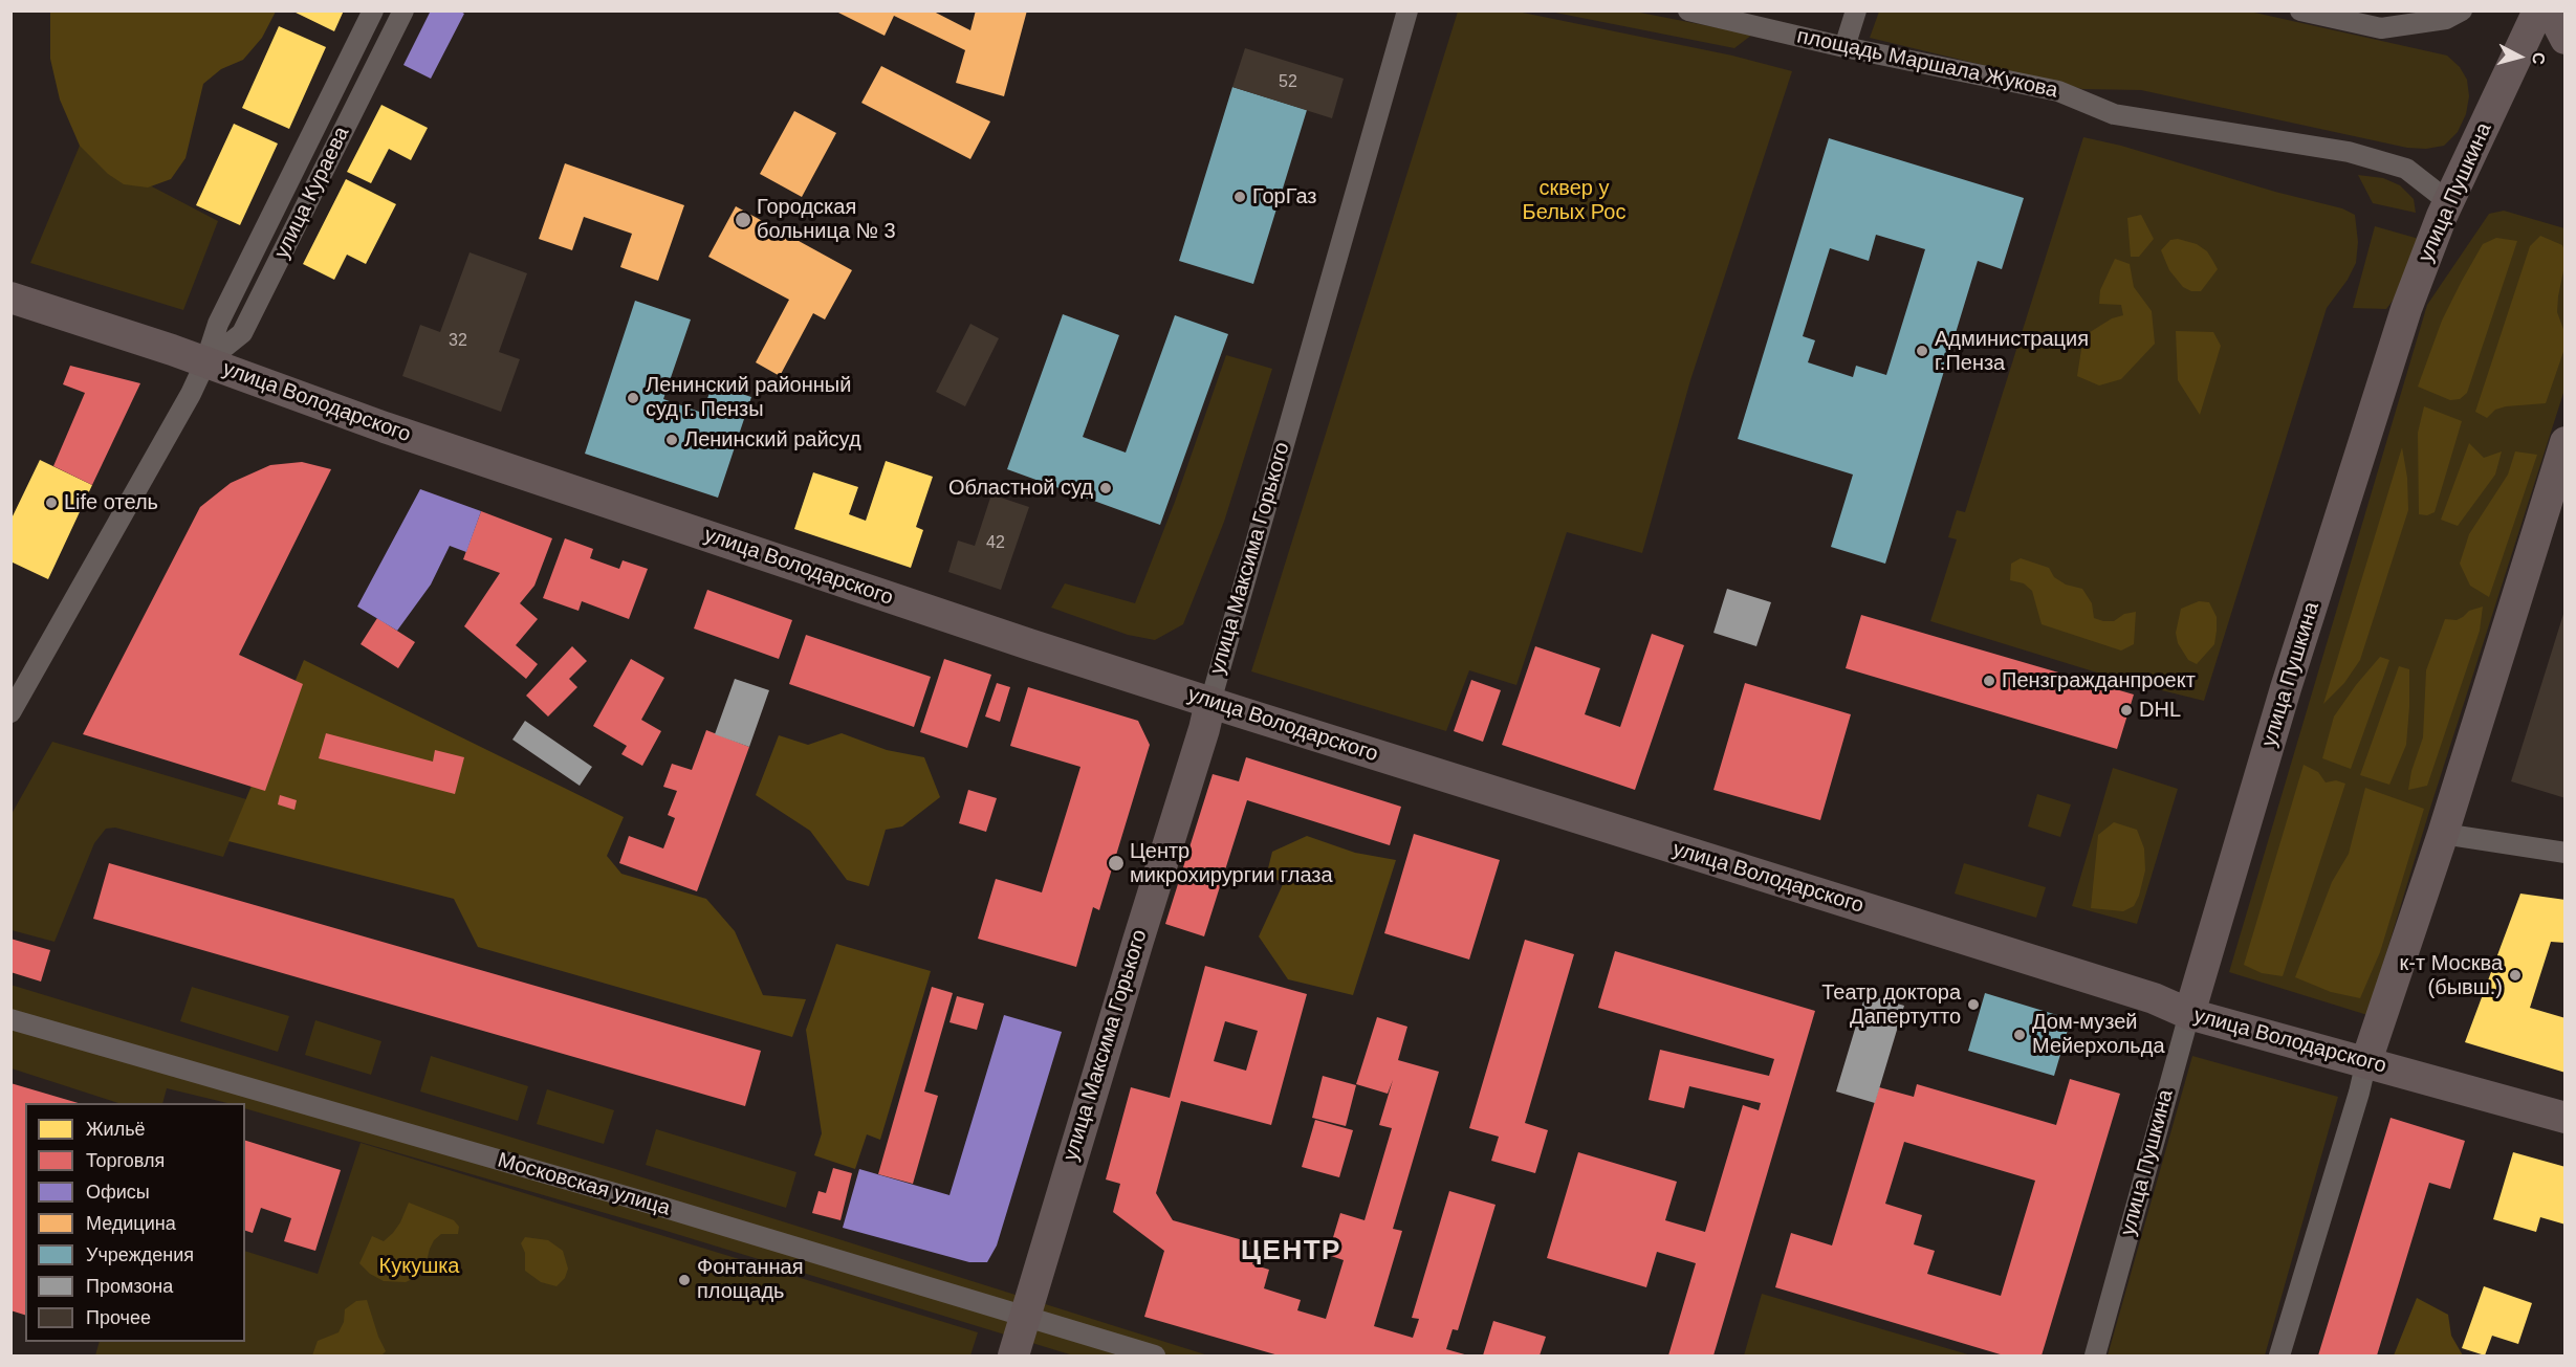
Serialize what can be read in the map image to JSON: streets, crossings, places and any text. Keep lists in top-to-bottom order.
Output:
{
  "streets": {
    "main road": ["улица Пушкина", "улица Володарского", "улица Максима Горького"],
    "street": ["площадь Маршала Жукова", "улица Кураева", "Московская улица"]
  },
  "crossings": [
    ["площадь Маршала Жукова", "улица Пушкина"],
    ["улица Кураева", "улица Володарского"],
    ["улица Пушкина", "улица Володарского"],
    ["улица Володарского", "улица Максима Горького"],
    ["улица Максима Горького", "Московская улица"]
  ],
  "districts": ["ЦЕНТР"],
  "parks": ["сквер у Белых Рос", "Кукушка"],
  "places": [
    "ГорГаз",
    "Городская больница № 3",
    "Администрация г.Пенза",
    "Ленинский районный суд г. Пензы",
    "Ленинский райсуд",
    "Областной суд",
    "Life отель",
    "Пензгражданпроект",
    "DHL",
    "Центр микрохирургии глаза",
    "к-т Москва (бывш.)",
    "Театр доктора Дапертутто",
    "Дом-музей Мейерхольда",
    "Фонтанная площадь"
  ],
  "house_numbers": ["52", "32", "42"],
  "legend": [
    "Жильё",
    "Торговля",
    "Офисы",
    "Медицина",
    "Учреждения",
    "Промзона",
    "Прочее"
  ],
  "north": "right"
}
